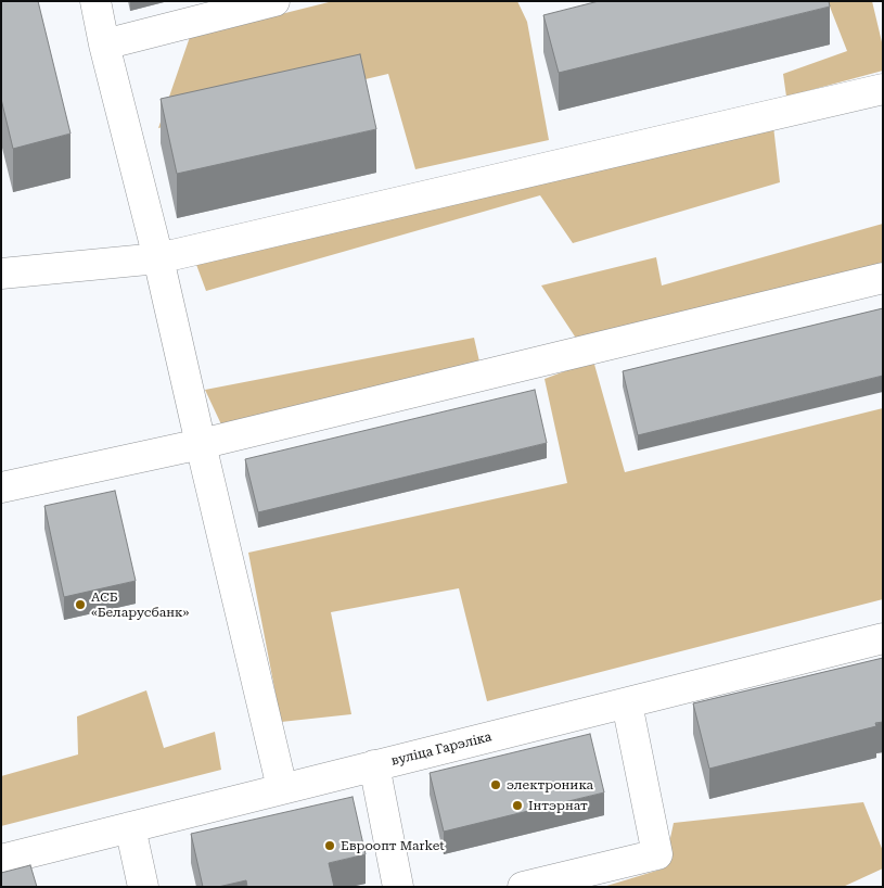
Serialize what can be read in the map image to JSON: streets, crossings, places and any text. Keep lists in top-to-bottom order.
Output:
{
  "streets": {
    "street": ["вуліца Гарэліка"]
  },
  "places": [
    "АСБ «Беларусбанк»",
    "электроника",
    "Інтэрнат",
    "Евроопт Market"
  ]
}
